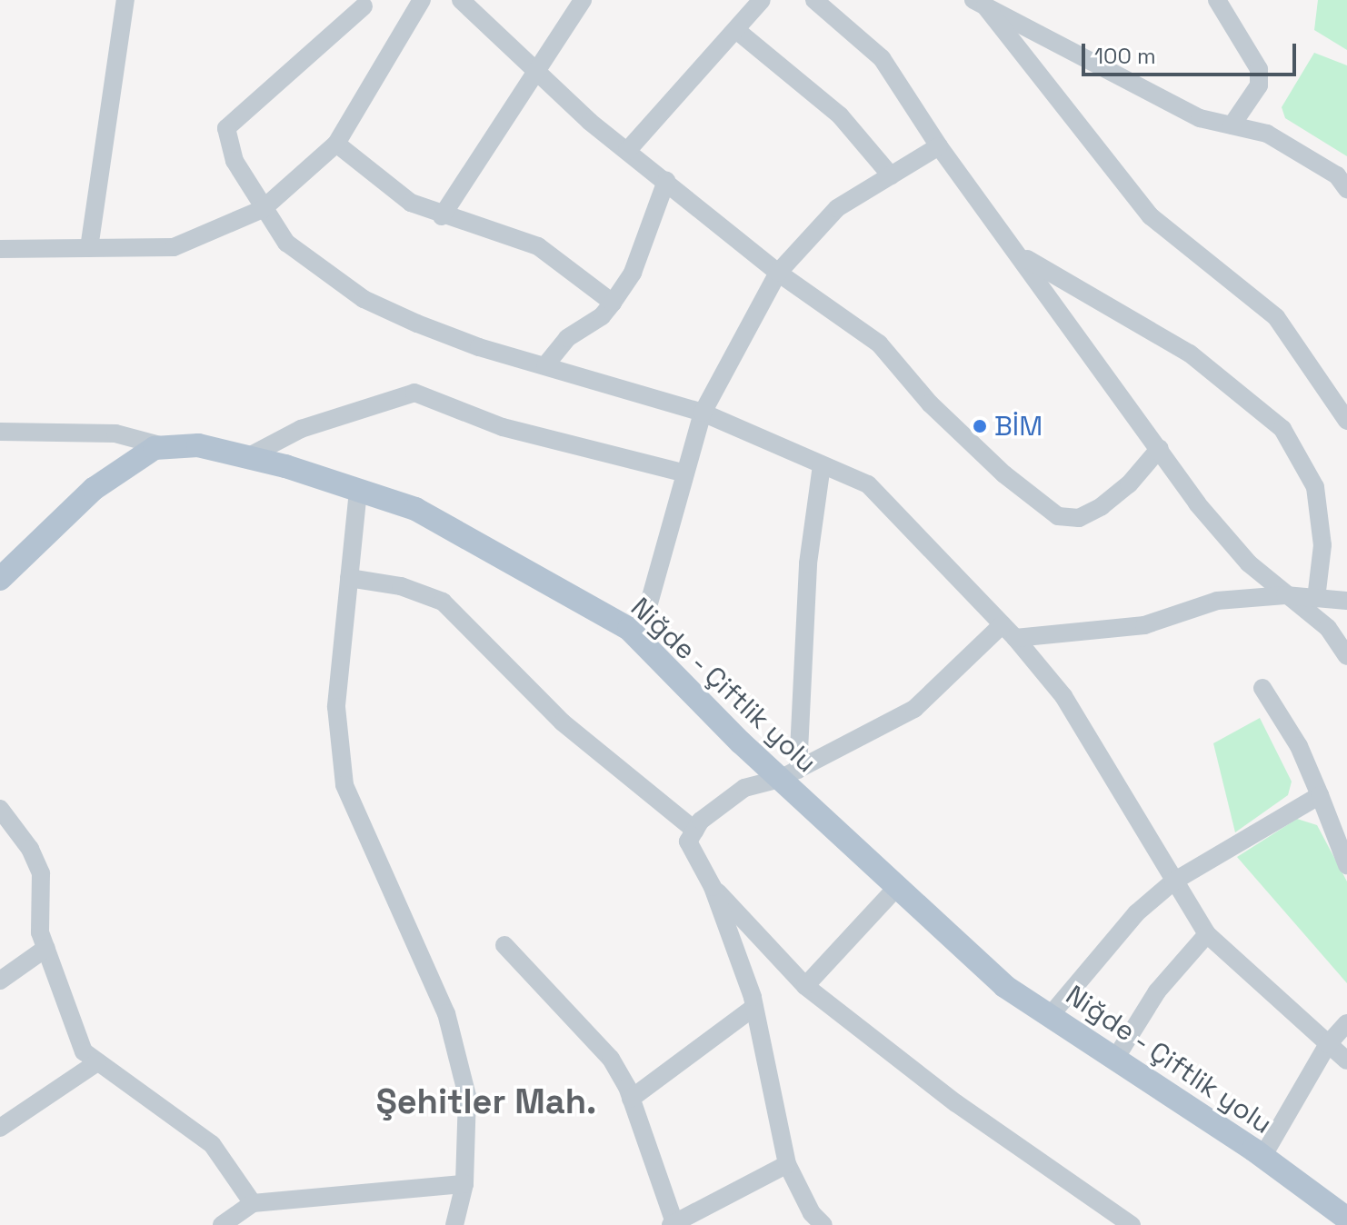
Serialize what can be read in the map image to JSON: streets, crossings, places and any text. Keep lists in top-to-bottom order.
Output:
{
  "streets": {
    "main road": ["Niğde - Çiftlik yolu"]
  },
  "districts": ["Şehitler Mah."],
  "places": ["BİM"],
  "scale_bar": "100 m"
}
